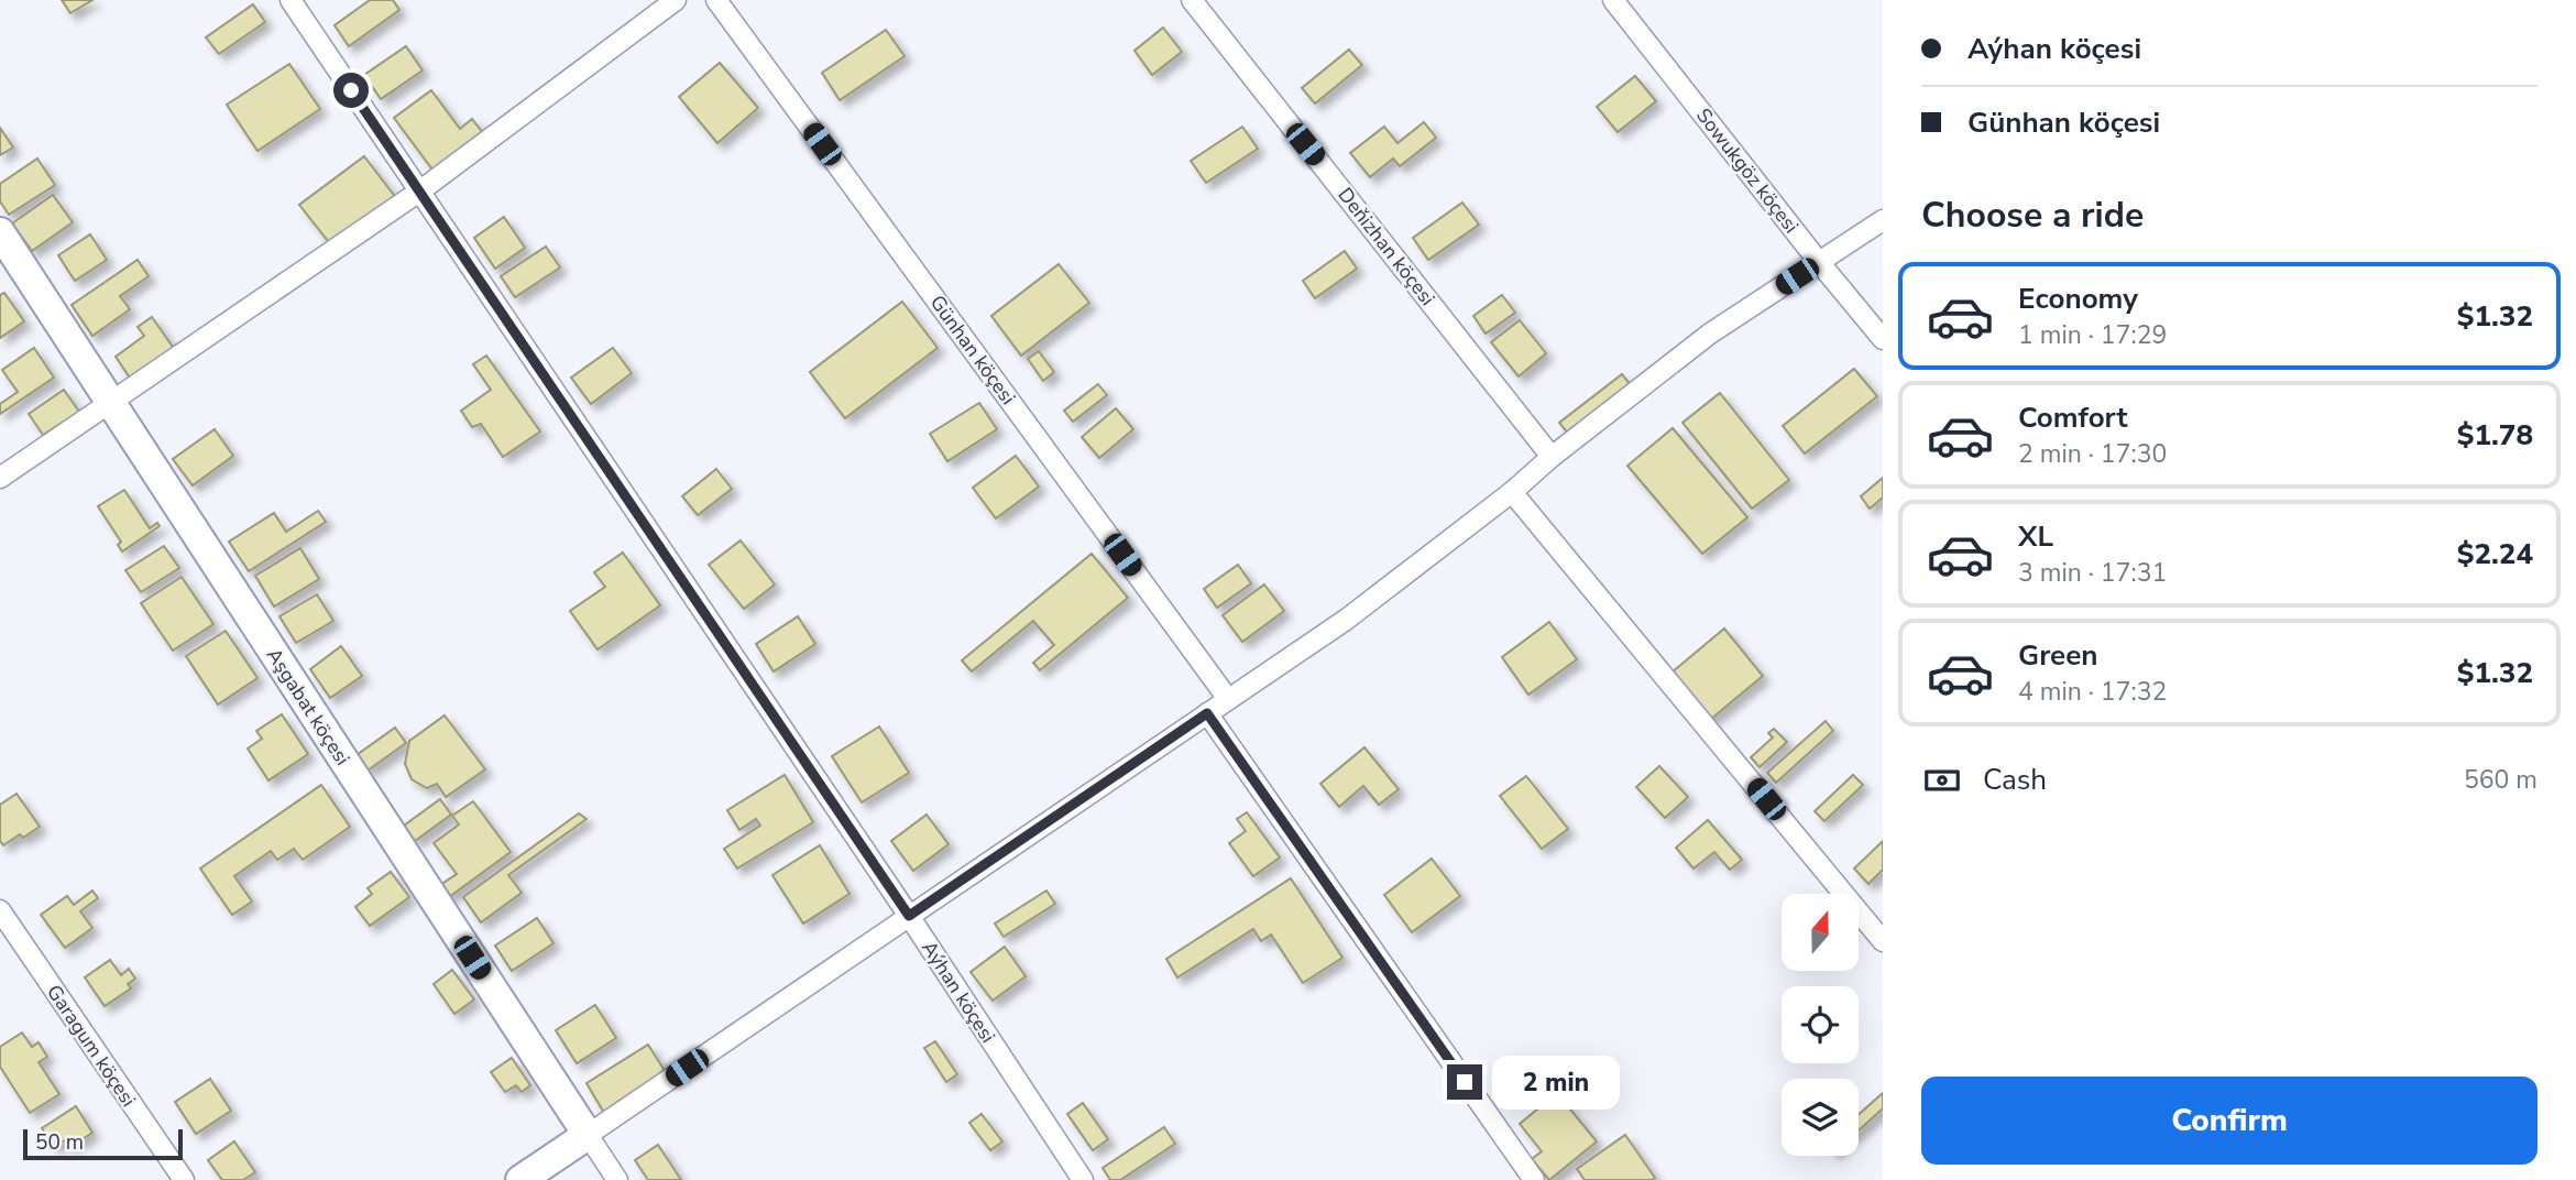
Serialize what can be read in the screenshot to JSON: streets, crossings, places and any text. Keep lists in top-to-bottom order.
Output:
{
  "streets": {
    "street": [
      "Sowukgöz köçesi",
      "Deňizhan köçesi",
      "Günhan köçesi",
      "Aşgabat köçesi",
      "Aýhan köçesi",
      "Garagum köçesi"
    ]
  },
  "scale_bar": "50 m",
  "north": "top",
  "page": {
    "banner": ["Aýhan köçesi", "Günhan köçesi"],
    "heading": "Choose a ride",
    "list": [
      {
        "name": "Economy",
        "note": "1 min · 17:29",
        "value": "$1.32"
      },
      {
        "name": "Comfort",
        "note": "2 min · 17:30",
        "value": "$1.78"
      },
      {
        "name": "XL",
        "note": "3 min · 17:31",
        "value": "$2.24"
      },
      {
        "name": "Green",
        "note": "4 min · 17:32",
        "value": "$1.32"
      }
    ],
    "pay": ["Cash", "560 m"],
    "bubble": "2 min",
    "buttons": "Confirm",
    "scale": "50 m"
  }
}
